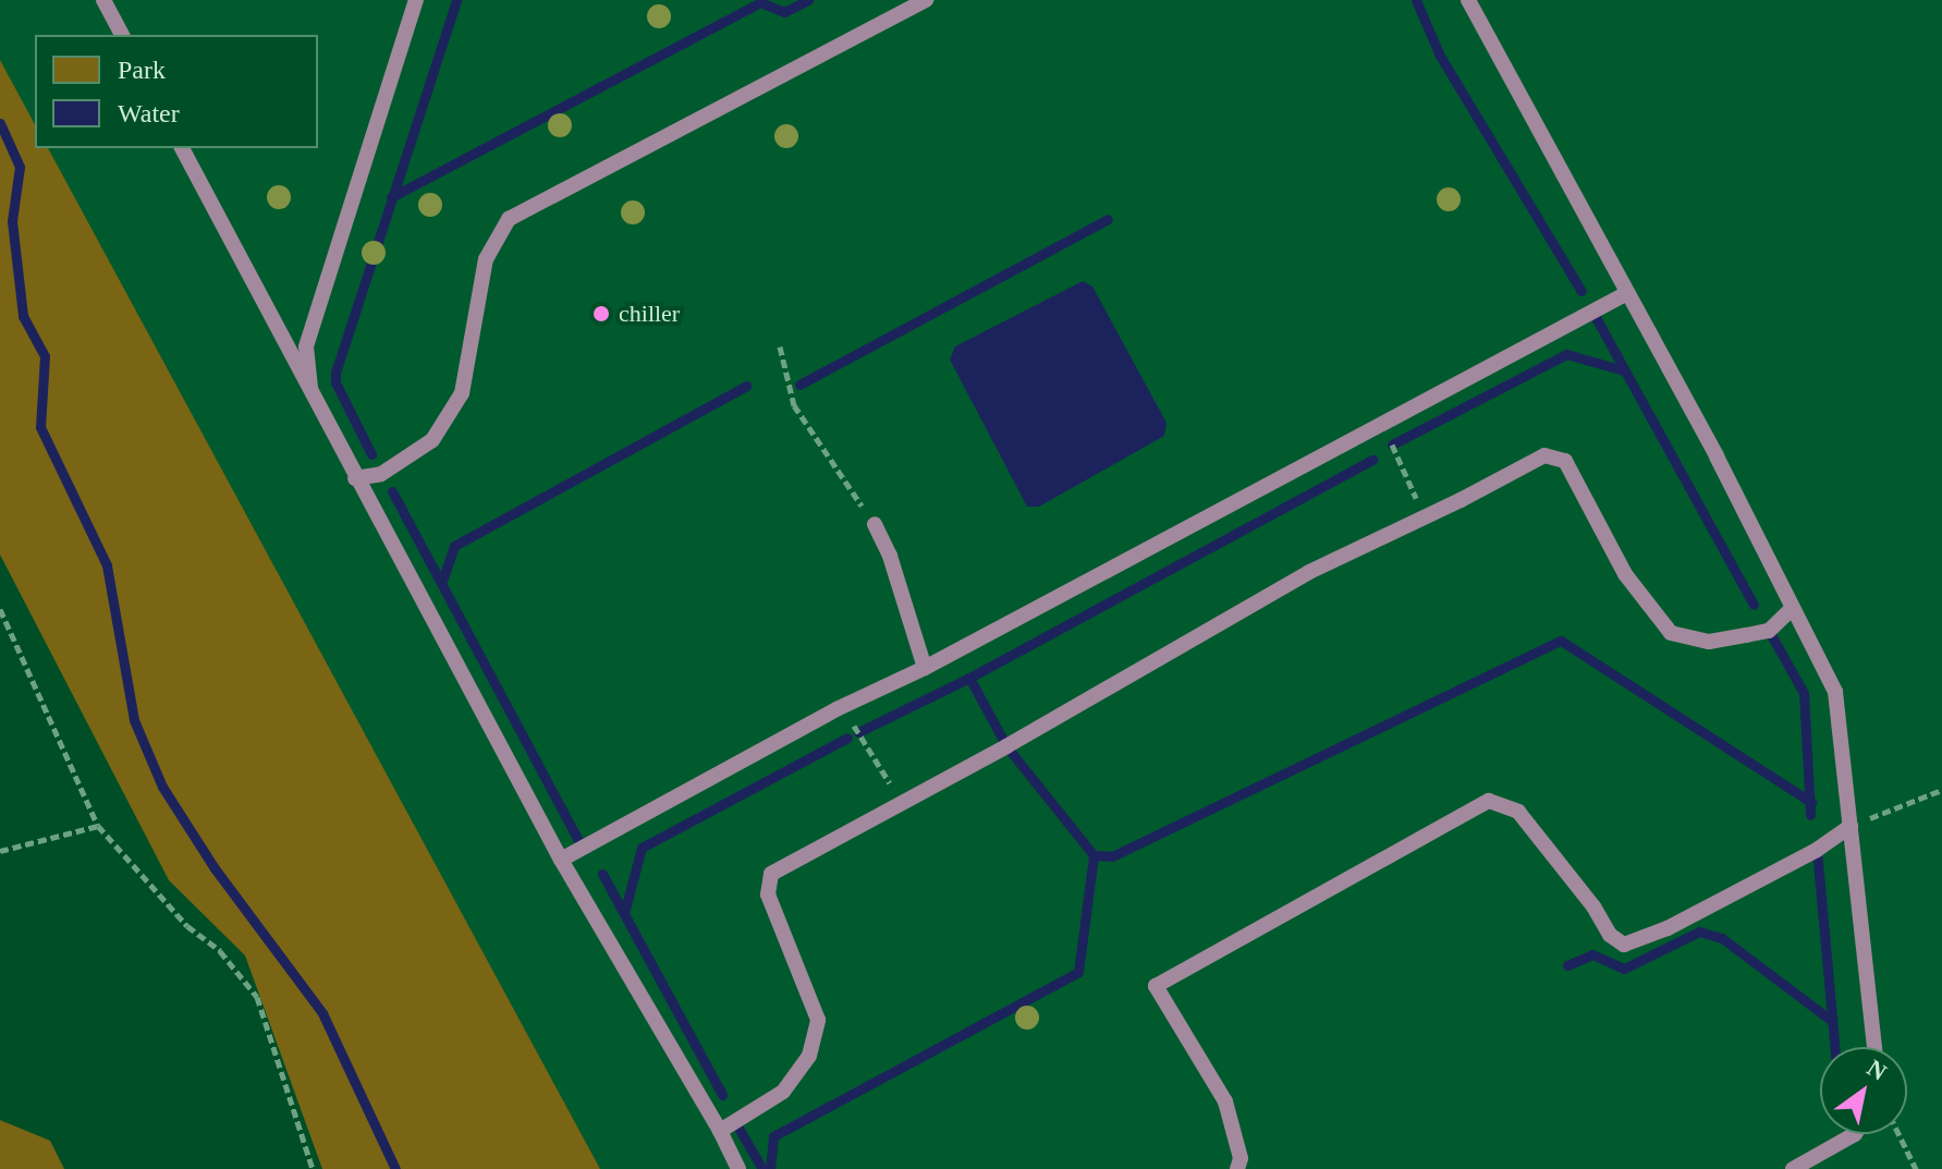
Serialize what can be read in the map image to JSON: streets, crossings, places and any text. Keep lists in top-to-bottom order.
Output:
{
  "places": ["chiller"],
  "legend": ["Park", "Water"],
  "north": "top right"
}
